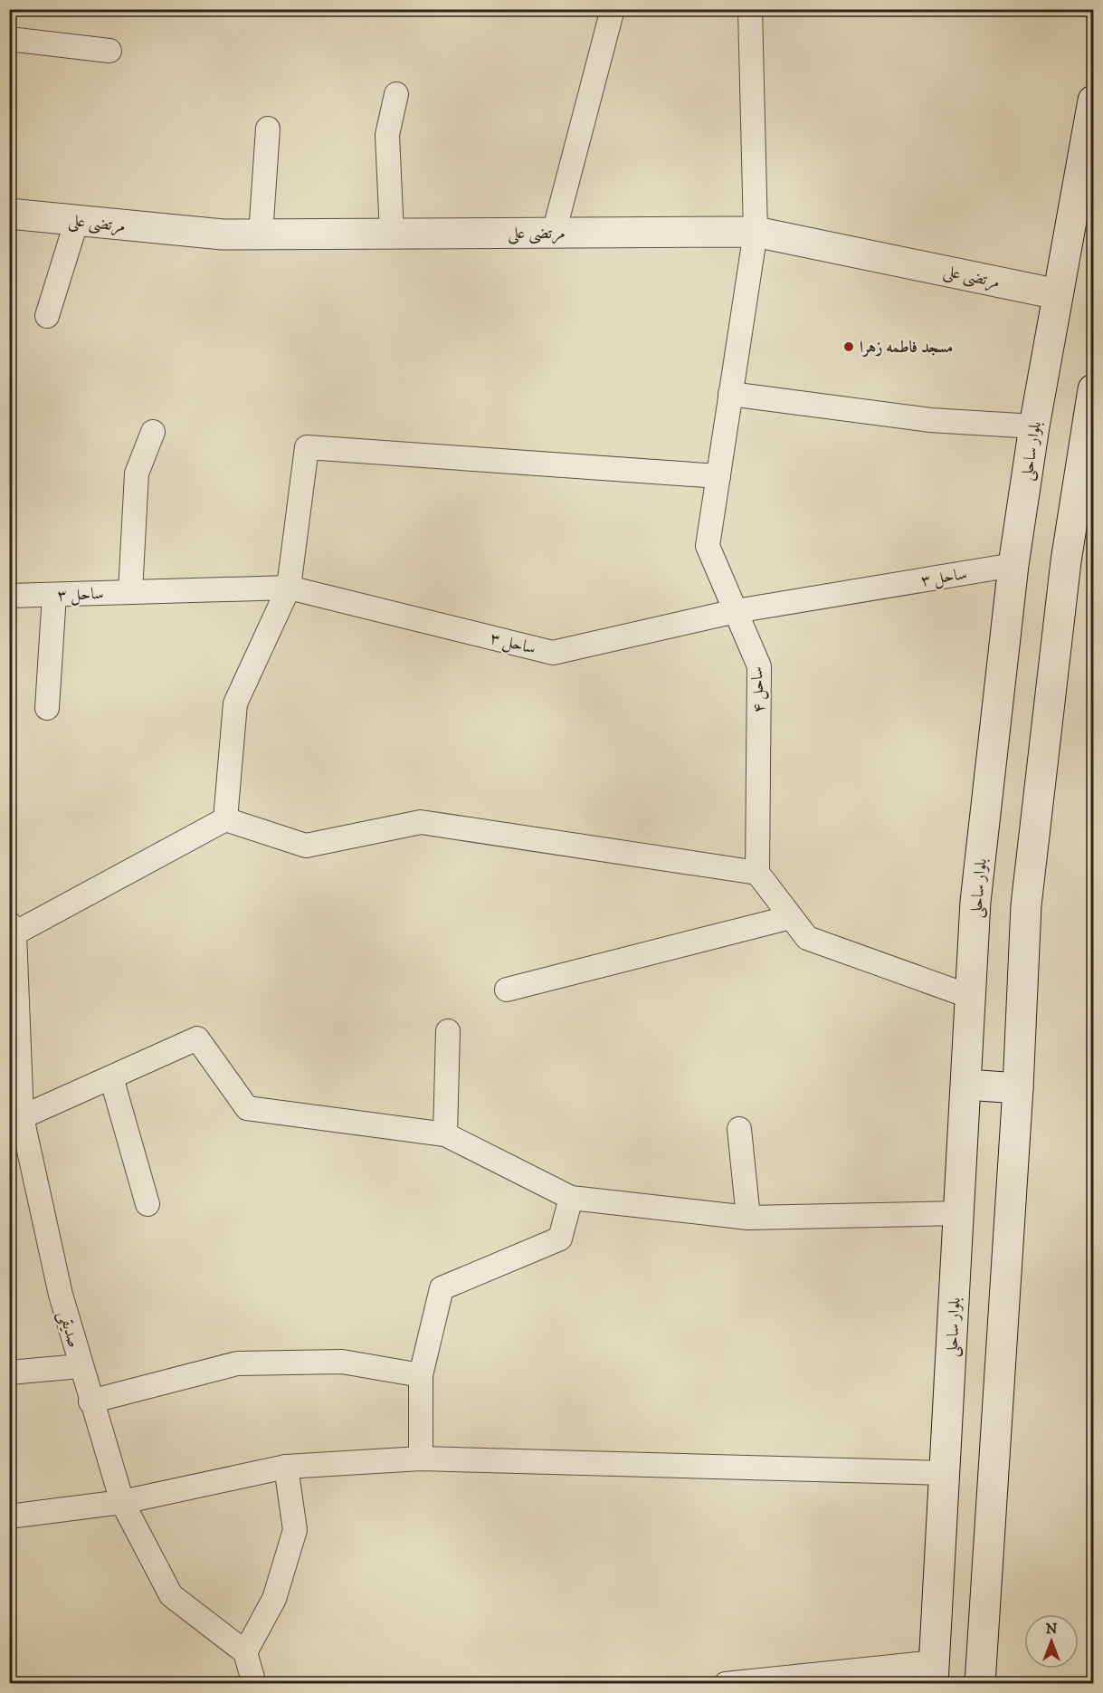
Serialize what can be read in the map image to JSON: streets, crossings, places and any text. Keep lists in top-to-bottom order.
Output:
{
  "streets": {
    "main road": ["مرتضی علی", "بلوار ساحلی"],
    "street": ["ساحل ۳", "ساحل ۴", "صدیقی"]
  },
  "crossings": [
    ["مرتضی علی", "بلوار ساحلی"],
    ["مرتضی علی", "ساحل ۴"],
    ["بلوار ساحلی", "ساحل ۳"],
    ["ساحل ۳", "ساحل ۴"]
  ],
  "places": ["مسجد فاطمه زهرا"],
  "north": "top"
}
